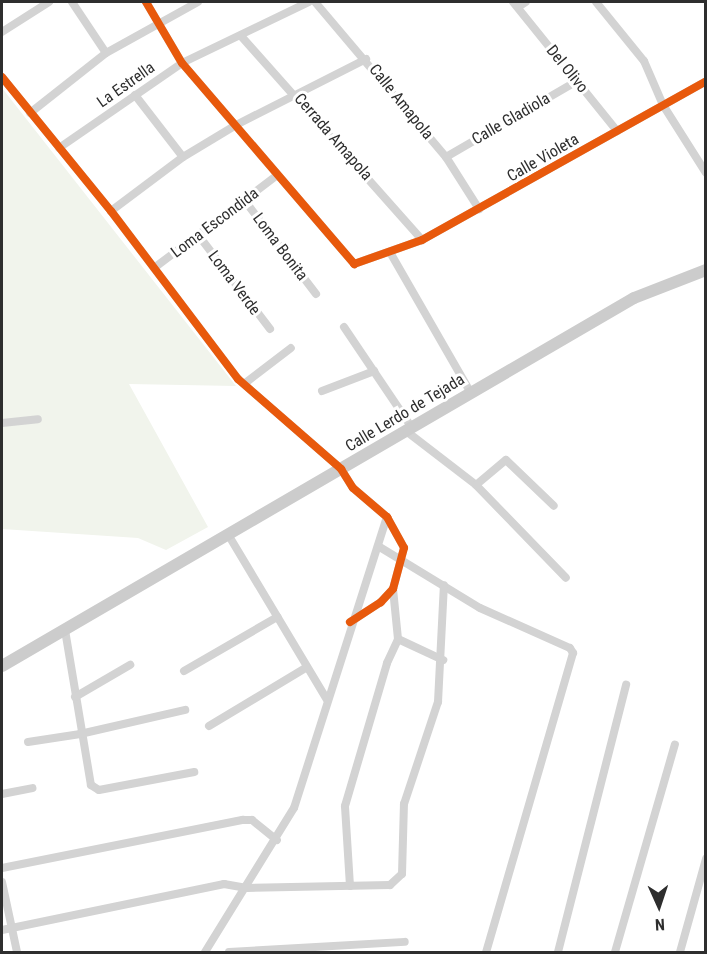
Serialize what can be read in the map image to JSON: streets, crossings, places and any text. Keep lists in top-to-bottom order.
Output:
{
  "streets": {
    "main road": ["Calle Lerdo de Tejada"],
    "street": [
      "Del Olivo",
      "La Estrella",
      "Calle Amapola",
      "Calle Gladiola",
      "Cerrada Amapola",
      "Calle Violeta",
      "Loma Escondida",
      "Loma Bonita",
      "Loma Verde"
    ]
  },
  "crossings": [
    ["Del Olivo", "Calle Gladiola"],
    ["Del Olivo", "Calle Violeta"],
    ["La Estrella", "Cerrada Amapola"],
    ["Calle Amapola", "Calle Gladiola"],
    ["Calle Amapola", "Calle Violeta"],
    ["Cerrada Amapola", "Calle Violeta"],
    ["Calle Violeta", "Loma Escondida"],
    ["Loma Escondida", "Loma Bonita"],
    ["Loma Escondida", "Loma Verde"]
  ],
  "north": "bottom"
}
